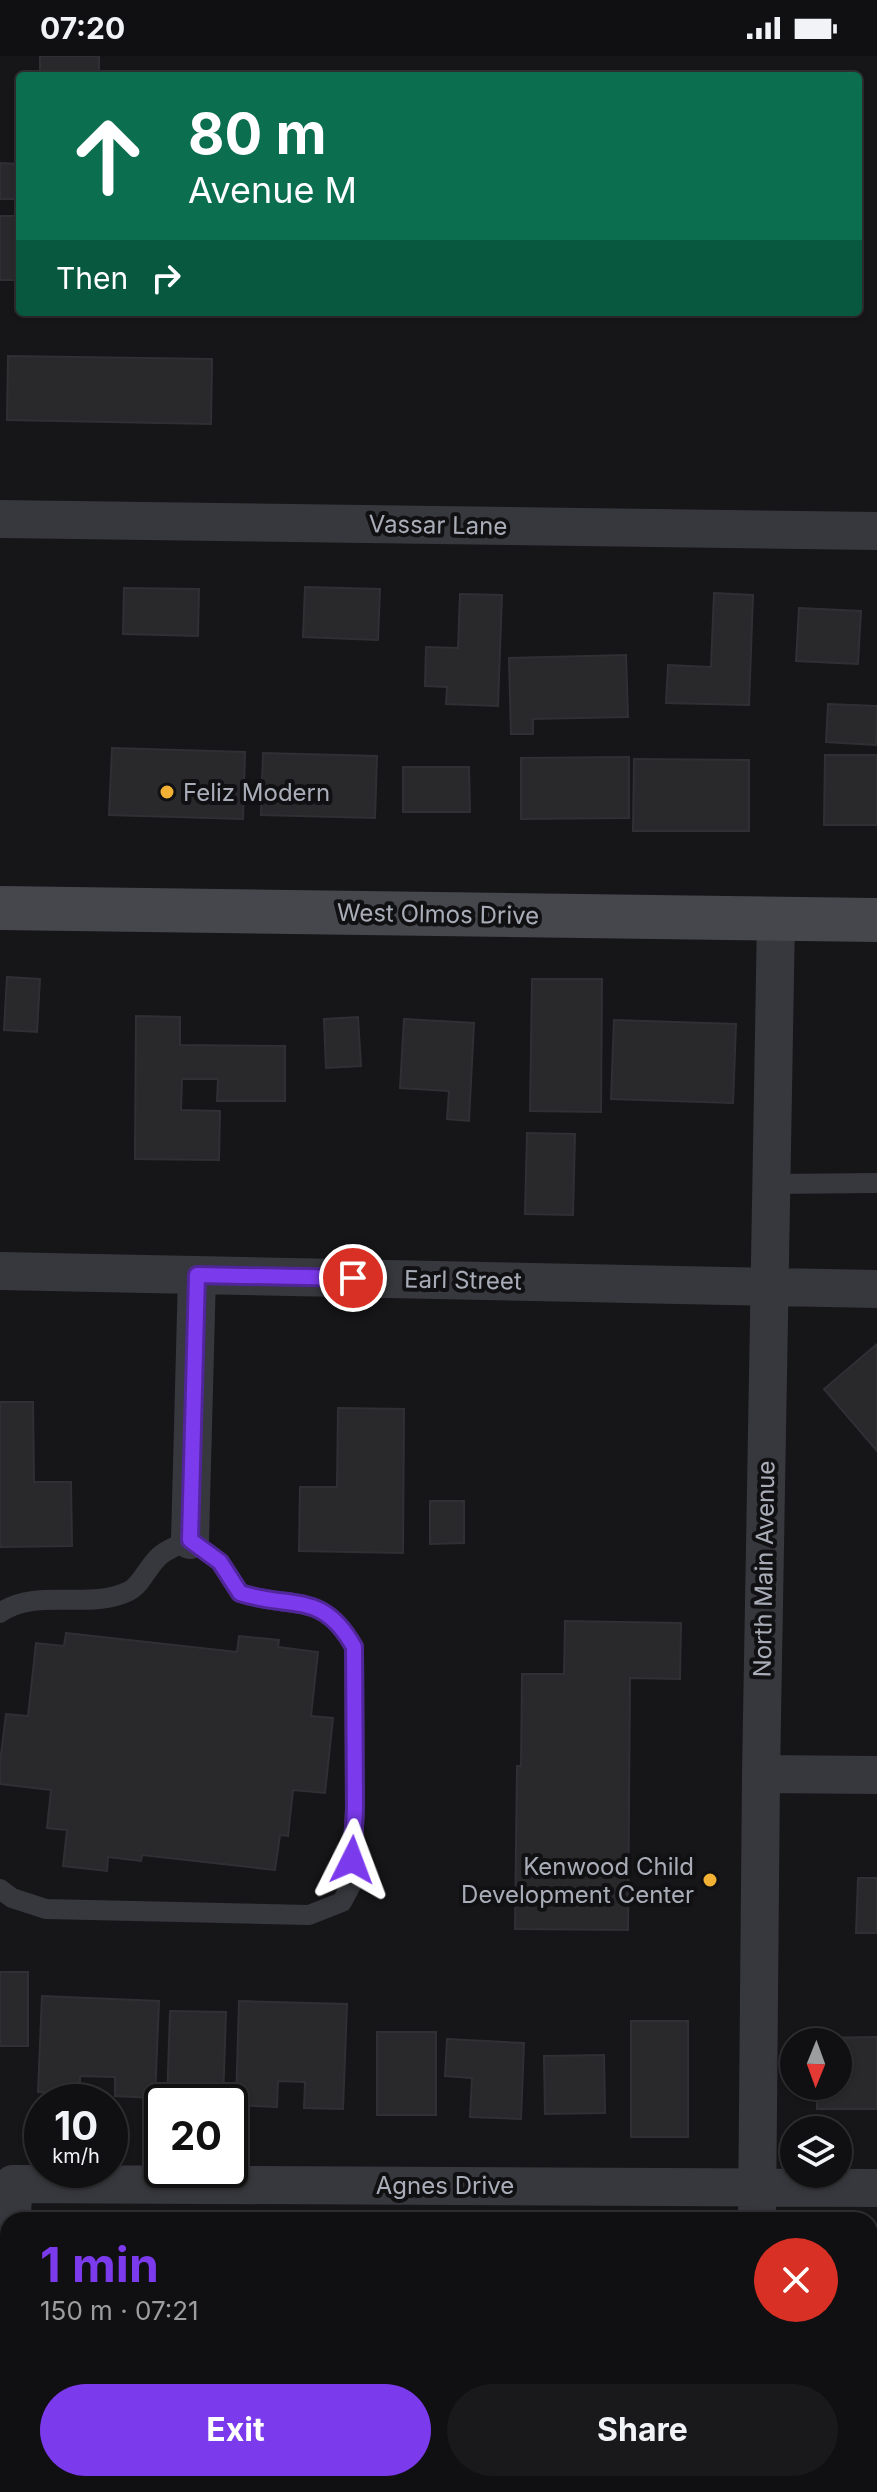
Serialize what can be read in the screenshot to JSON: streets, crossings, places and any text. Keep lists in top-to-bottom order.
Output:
{
  "streets": {
    "street": [
      "Vassar Lane",
      "West Olmos Drive",
      "Earl Street",
      "North Main Avenue",
      "Agnes Drive"
    ]
  },
  "crossings": [
    ["West Olmos Drive", "North Main Avenue"],
    ["Earl Street", "North Main Avenue"],
    ["North Main Avenue", "Agnes Drive"]
  ],
  "places": ["Feliz Modern", "Kenwood Child Development Center"],
  "north": "bottom",
  "page": {
    "status": "07:20",
    "turn": ["80 m", "Avenue M"],
    "then": "Then",
    "speed": "10 km/h",
    "limit": "20",
    "heading": ["1 min", "150 m · 07:21"],
    "buttons": ["Exit", "Share"]
  }
}
